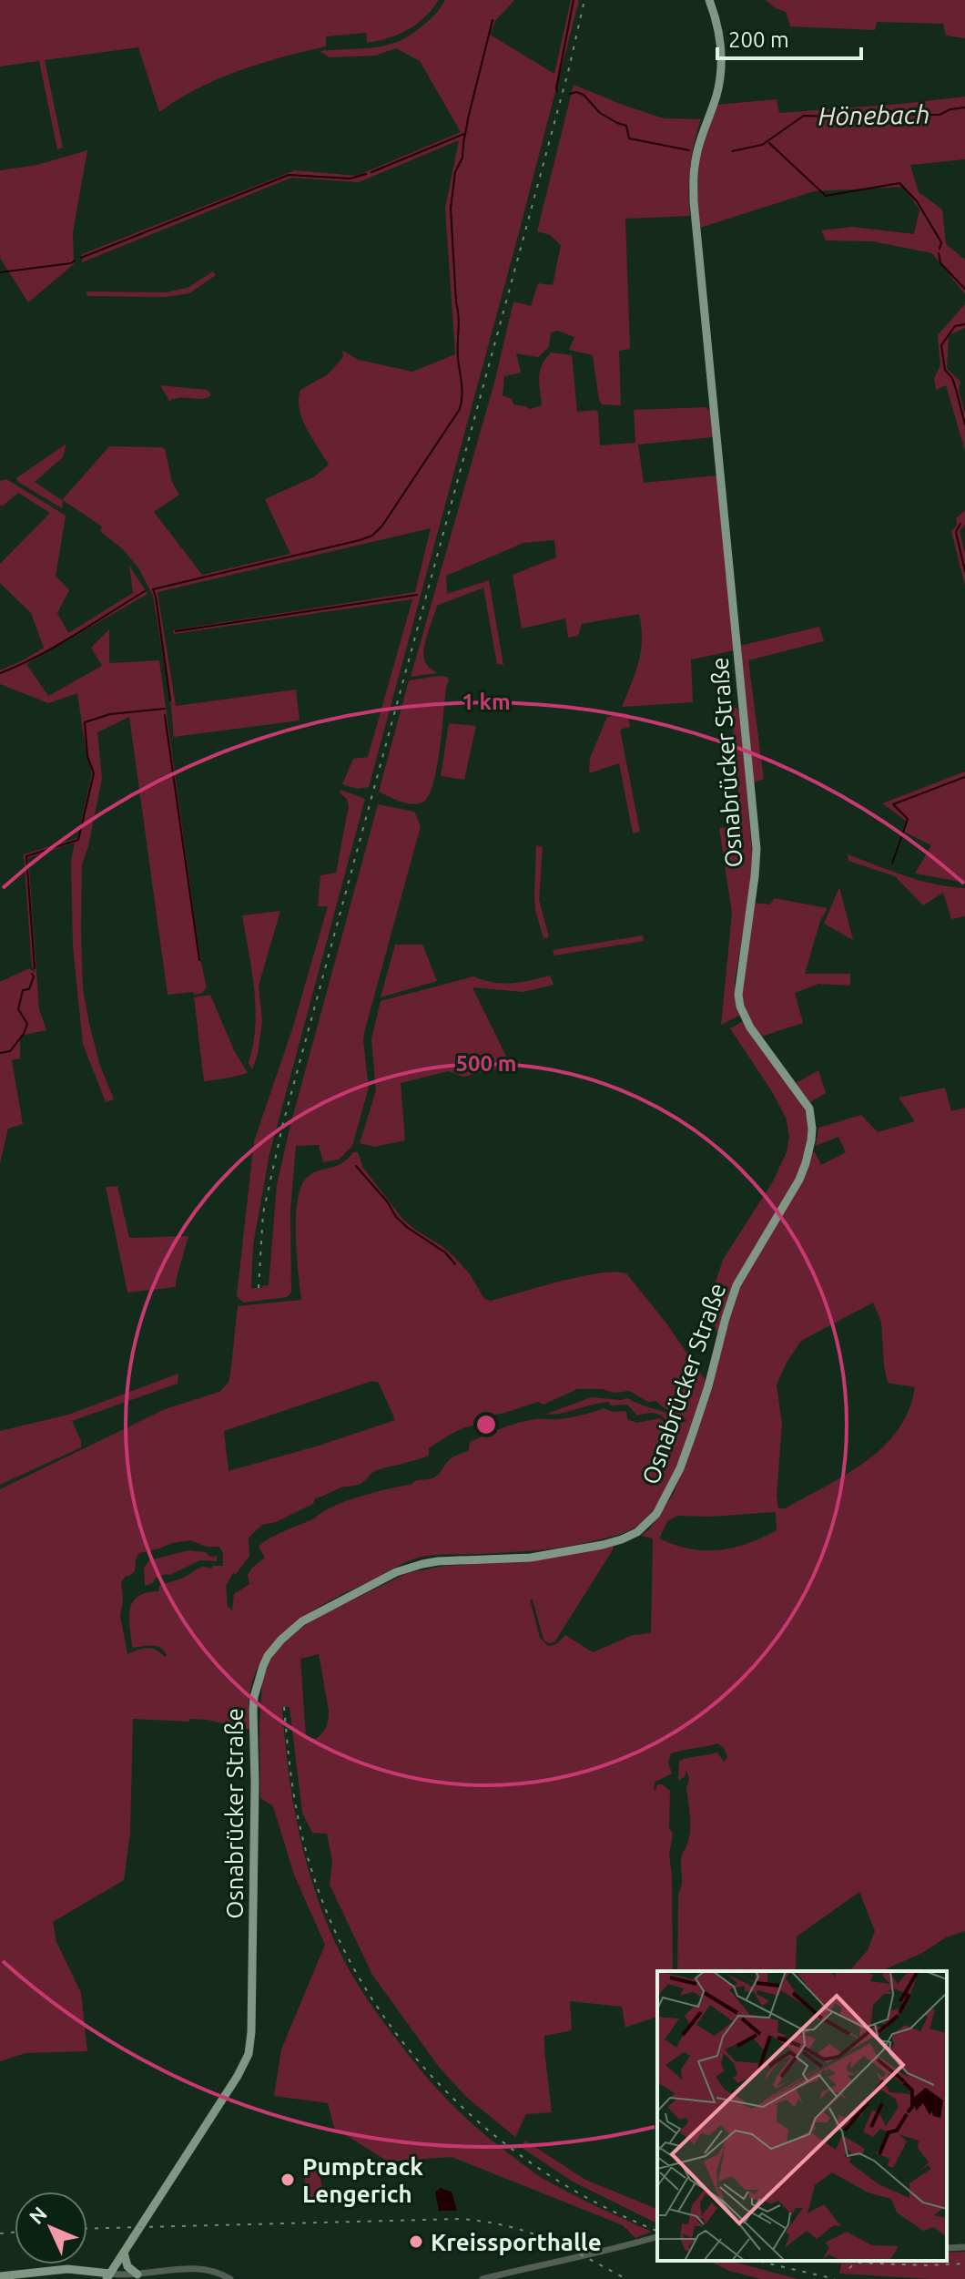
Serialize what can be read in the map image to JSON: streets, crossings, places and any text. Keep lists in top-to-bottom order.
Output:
{
  "streets": {
    "main road": ["Osnabrücker Straße"]
  },
  "water": ["Hönebach"],
  "places": ["Pumptrack Lengerich", "Kreissporthalle"],
  "scale_bar": "200 m",
  "north": "top left",
  "rings": ["1 km", "500 m"]
}
